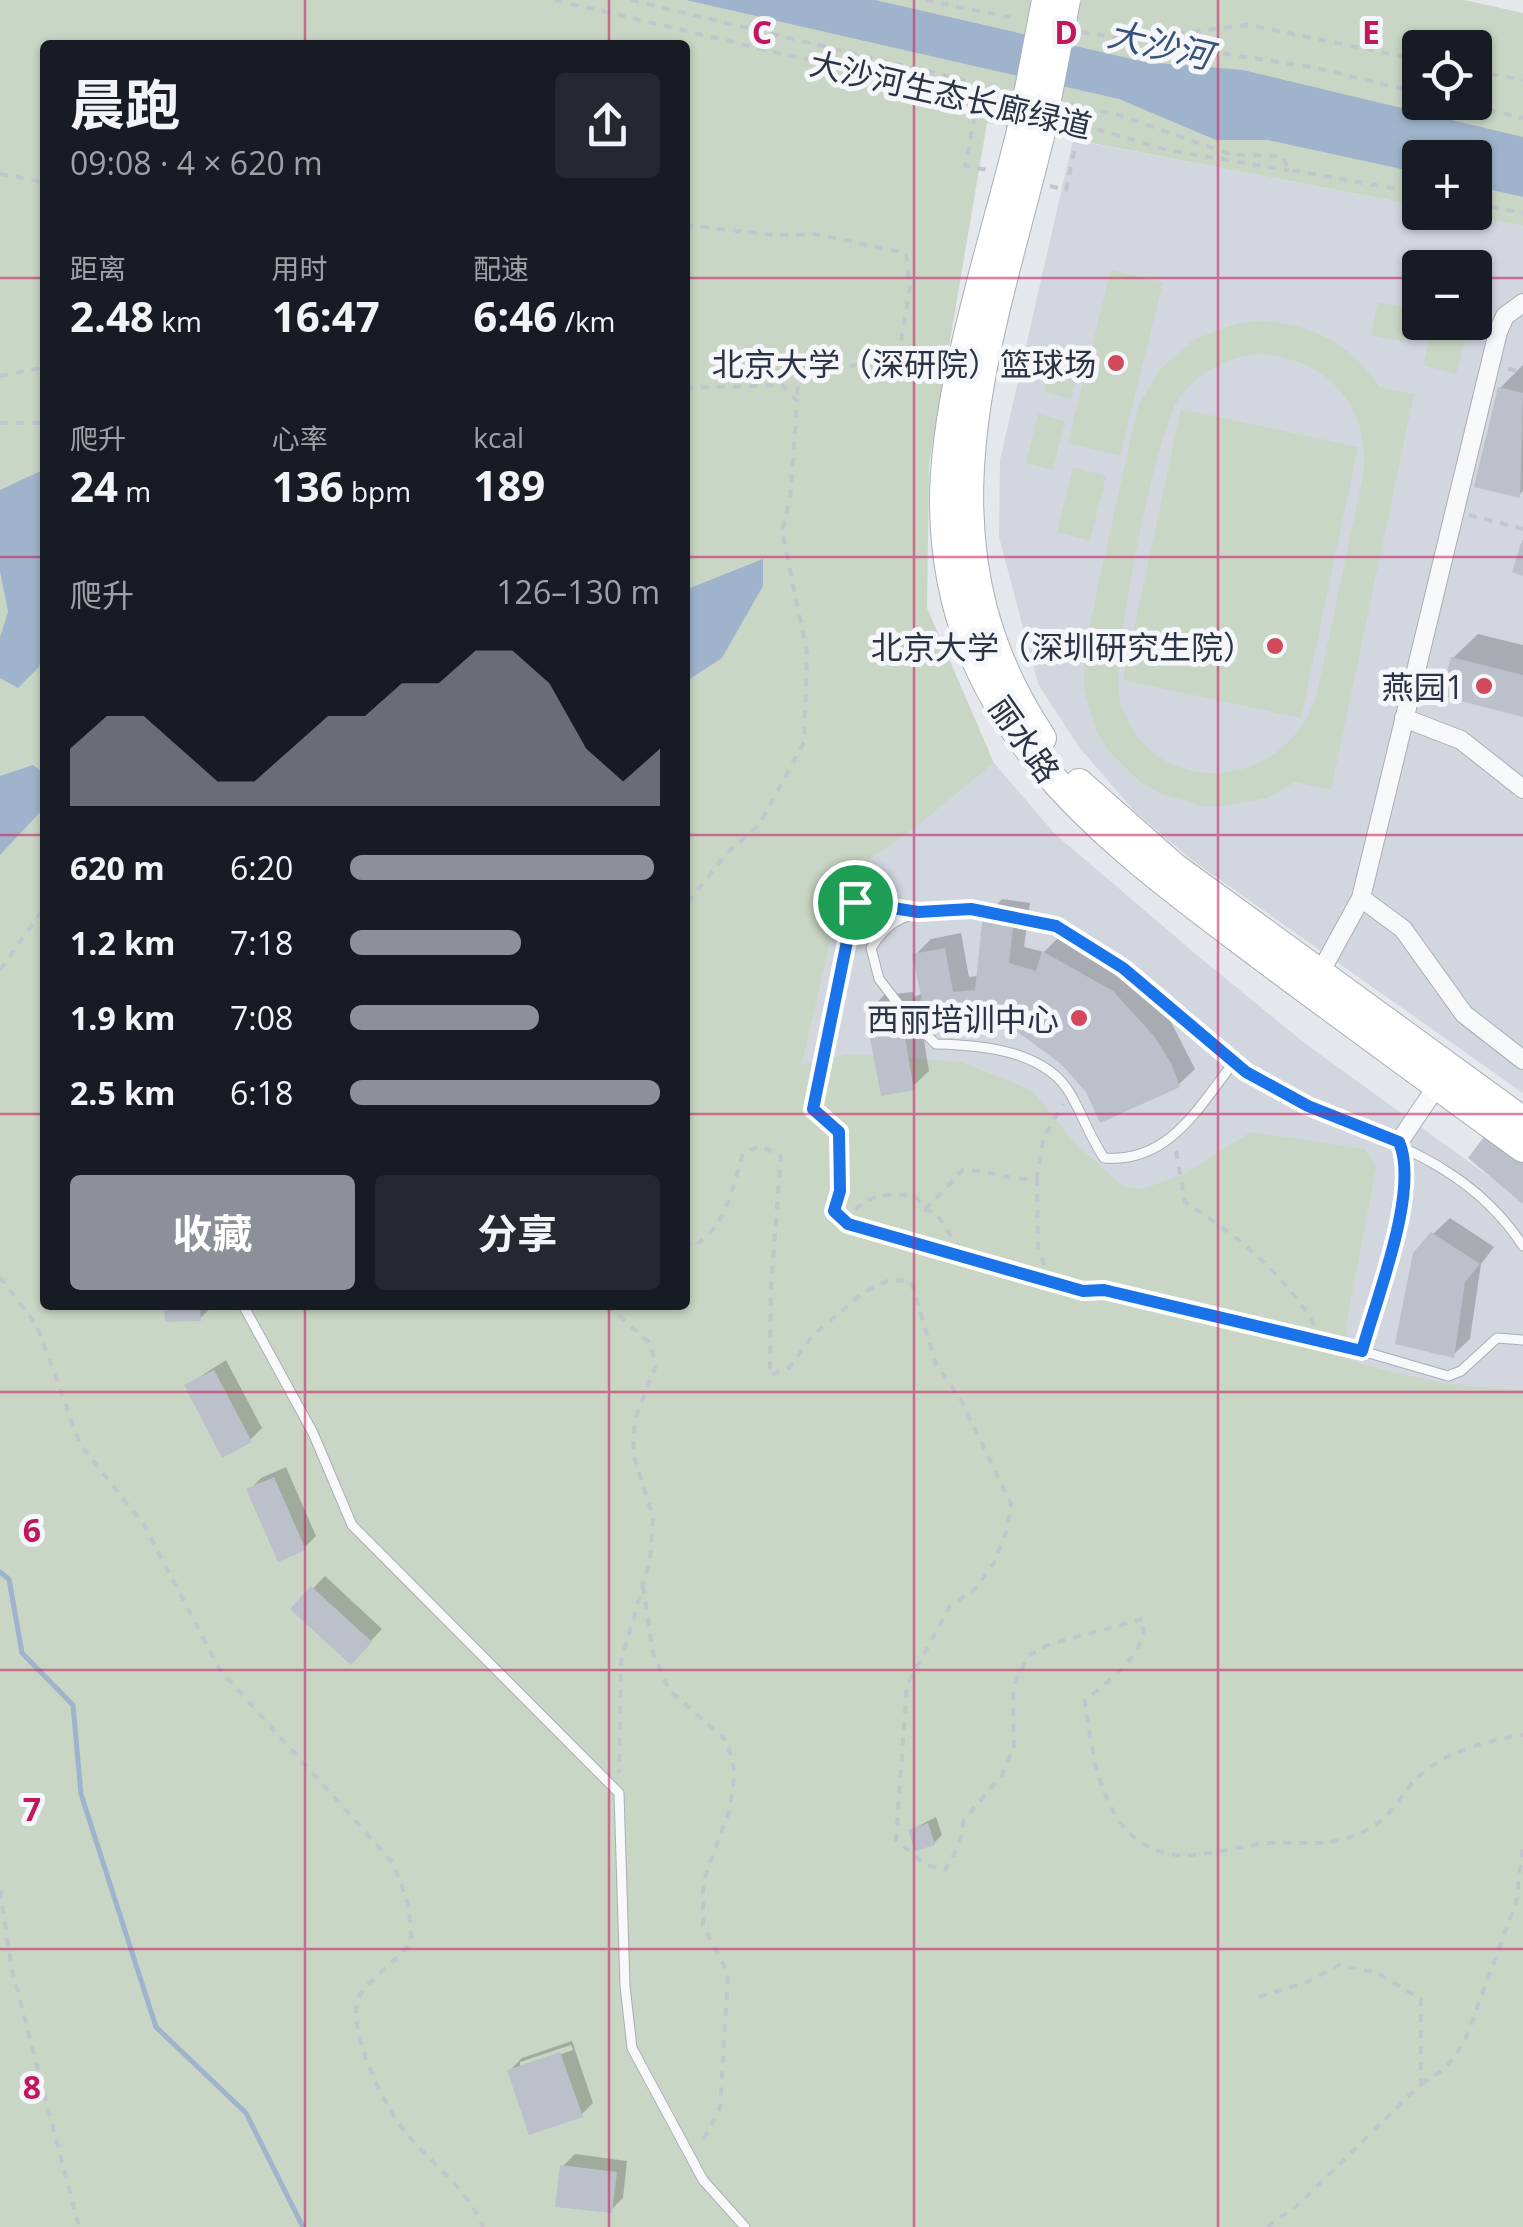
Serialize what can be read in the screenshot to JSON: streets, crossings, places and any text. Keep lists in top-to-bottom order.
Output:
{
  "streets": {
    "main road": ["丽水路"],
    "path": ["大沙河生态长廊绿道"]
  },
  "crossings": [
    ["大沙河生态长廊绿道", "丽水路"]
  ],
  "water": ["大沙河"],
  "places": [
    "北京大学（深研院）篮球场",
    "北京大学（深圳研究生院）",
    "燕园1",
    "西丽培训中心"
  ],
  "page": {
    "map_buttons": ["+", "−"],
    "heading": ["晨跑", "09:08 · 4 × 620 m"],
    "stats": [
      ["距离", "2.48 km"],
      ["用时", "16:47"],
      ["配速", "6:46 /km"],
      ["爬升", "24 m"],
      ["心率", "136 bpm"],
      ["kcal", "189"]
    ],
    "chart": ["爬升", "126–130 m"],
    "list": [
      {
        "name": "620 m",
        "note": "6:20"
      },
      {
        "name": "1.2 km",
        "note": "7:18"
      },
      {
        "name": "1.9 km",
        "note": "7:08"
      },
      {
        "name": "2.5 km",
        "note": "6:18"
      }
    ],
    "buttons": ["收藏", "分享"]
  },
  "grid": {
    "columns": ["C", "D", "E"],
    "rows": ["6", "7", "8"]
  }
}
